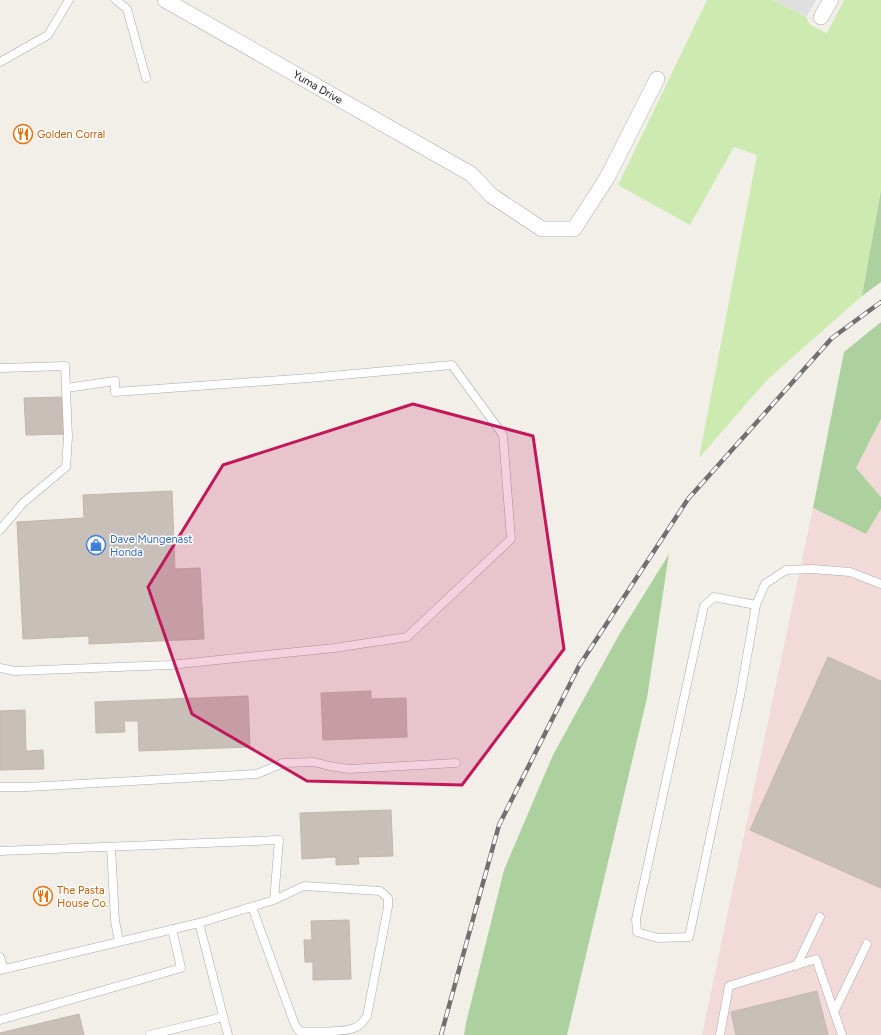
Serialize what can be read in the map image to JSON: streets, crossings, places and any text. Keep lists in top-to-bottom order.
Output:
{
  "streets": {
    "street": ["Yuma Drive"]
  },
  "places": {
    "restaurant": ["Golden Corral", "The Pasta House Co."],
    "shop": ["Dave Mungenast Honda"]
  }
}
